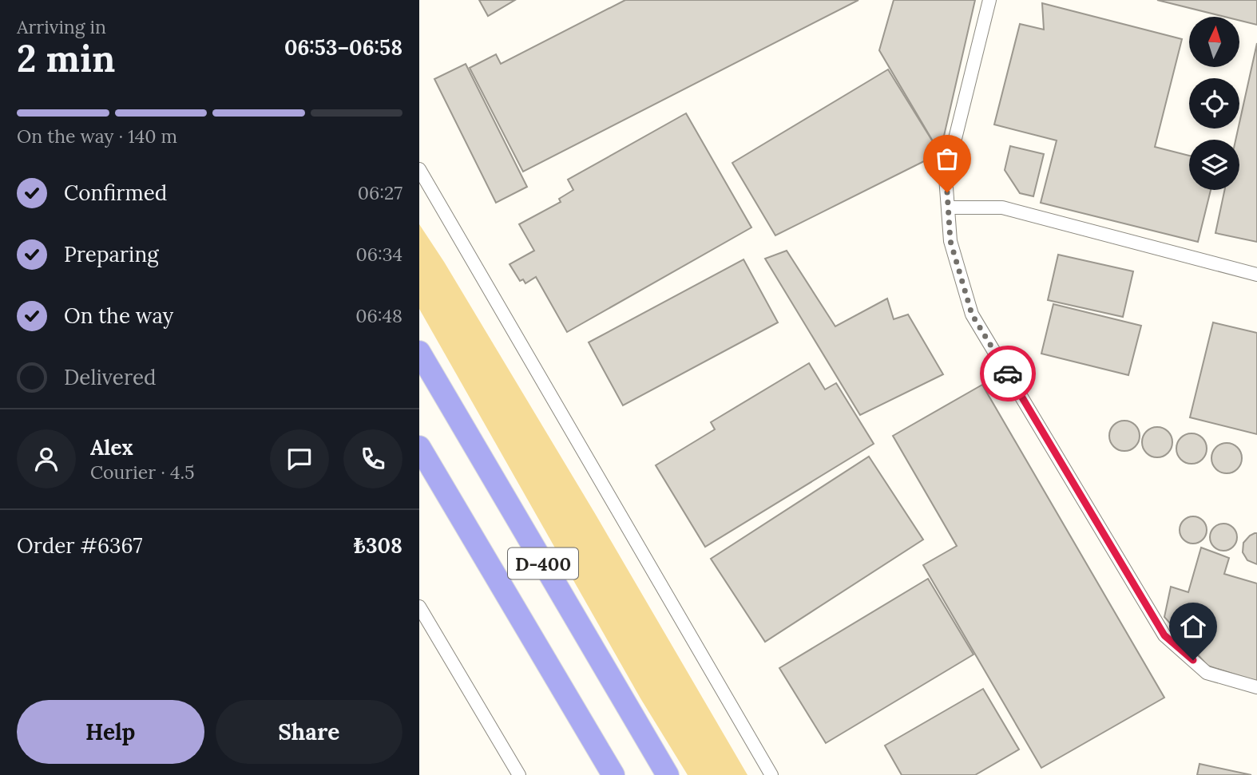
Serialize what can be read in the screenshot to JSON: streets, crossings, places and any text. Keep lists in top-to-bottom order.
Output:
{
  "streets": {
    "highway": ["D-400"]
  },
  "north": "top",
  "page": {
    "heading": ["2 min", "Arriving in", "06:53–06:58"],
    "panel": [
      "Alex",
      "Courier · 4.5",
      "Order #6367",
      "₺308"
    ],
    "bar": "On the way · 140 m",
    "list": [
      ["Confirmed", "06:27"],
      ["Preparing", "06:34"],
      ["On the way", "06:48"],
      "Delivered"
    ],
    "buttons": ["Help", "Share"]
  }
}
